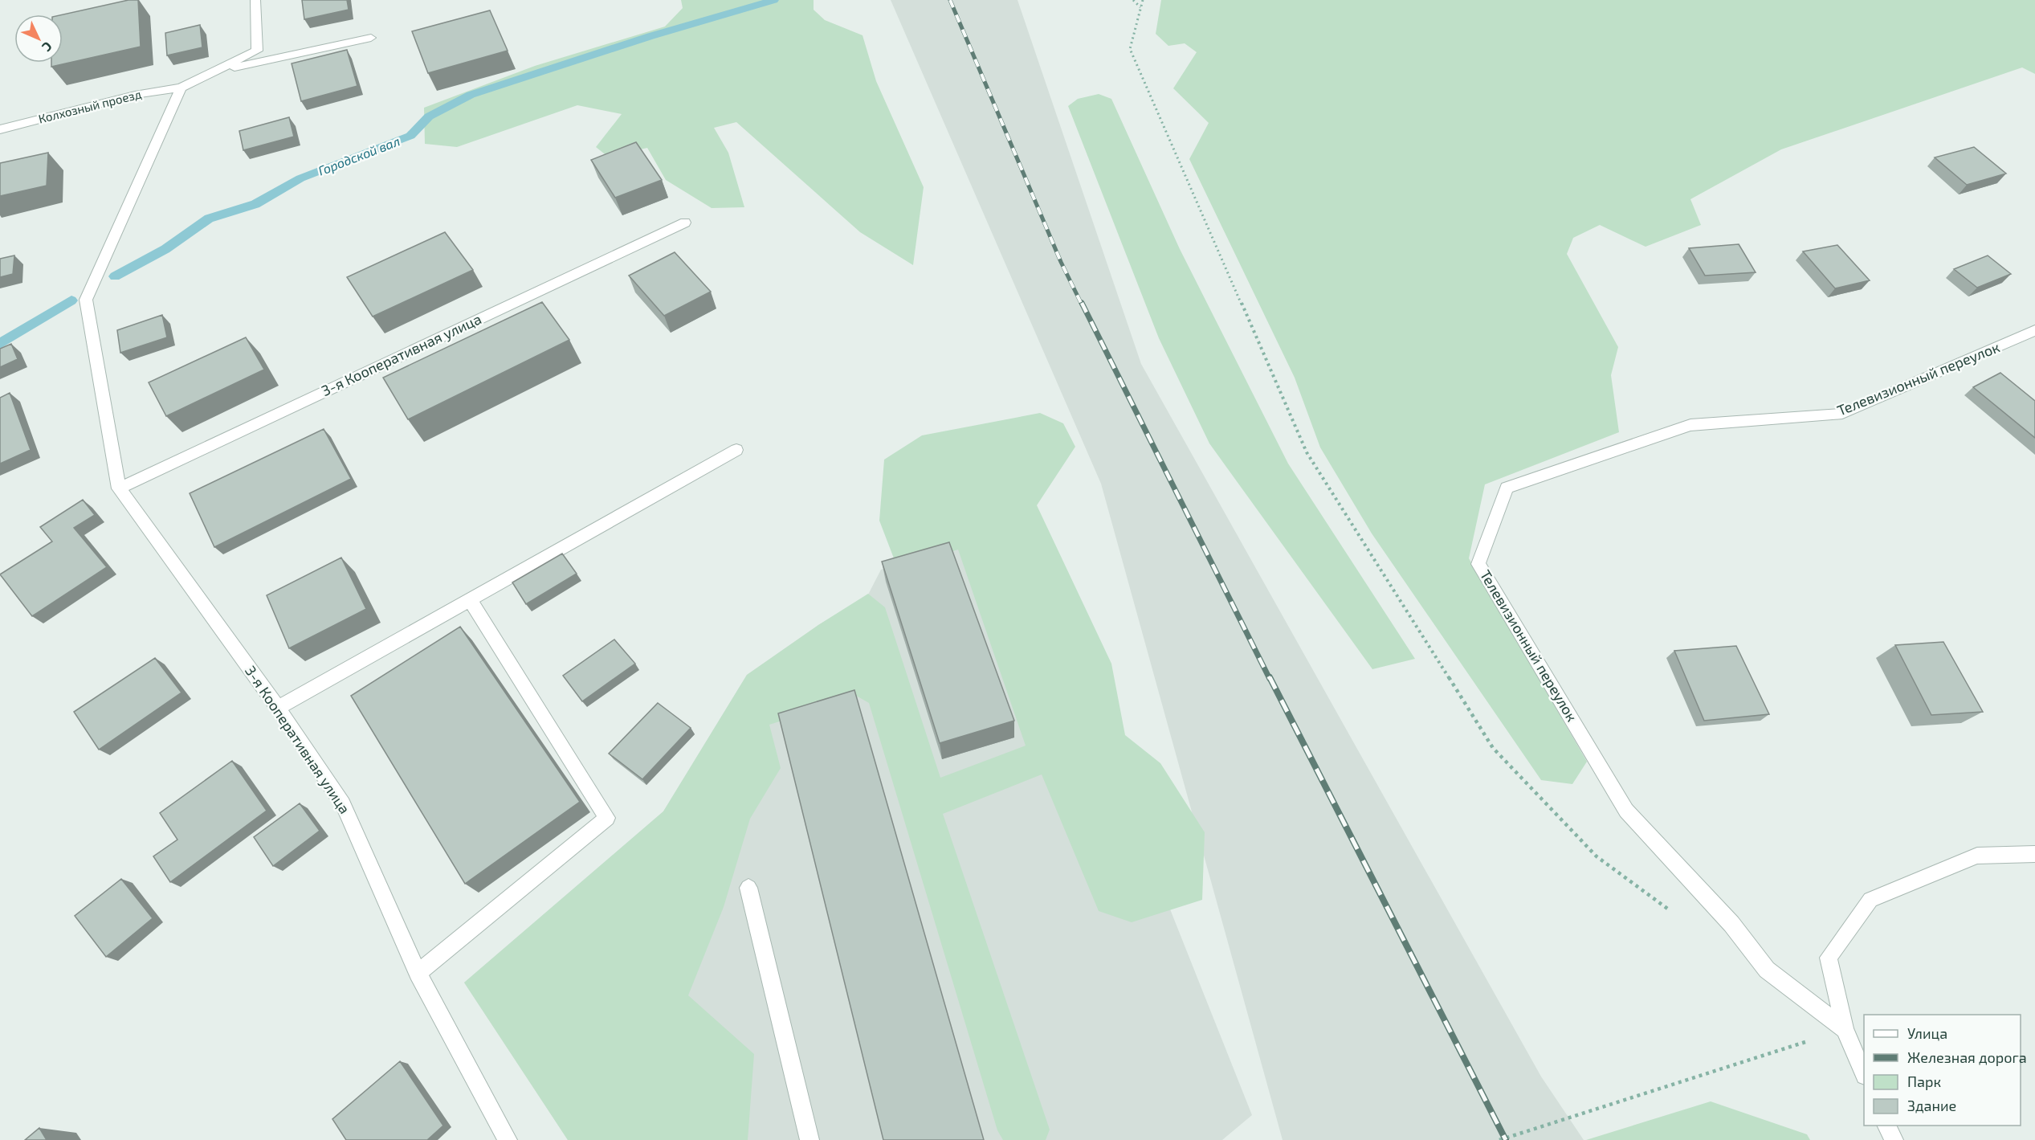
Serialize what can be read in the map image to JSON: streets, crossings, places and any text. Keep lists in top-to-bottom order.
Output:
{
  "streets": {
    "street": ["Колхозный проезд", "3-я Кооперативная улица", "Телевизионный переулок"]
  },
  "crossings": [
    ["Колхозный проезд", "3-я Кооперативная улица"]
  ],
  "water": ["Городской вал"],
  "legend": [
    "Улица",
    "Железная дорога",
    "Парк",
    "Здание"
  ],
  "north": "bottom right"
}
